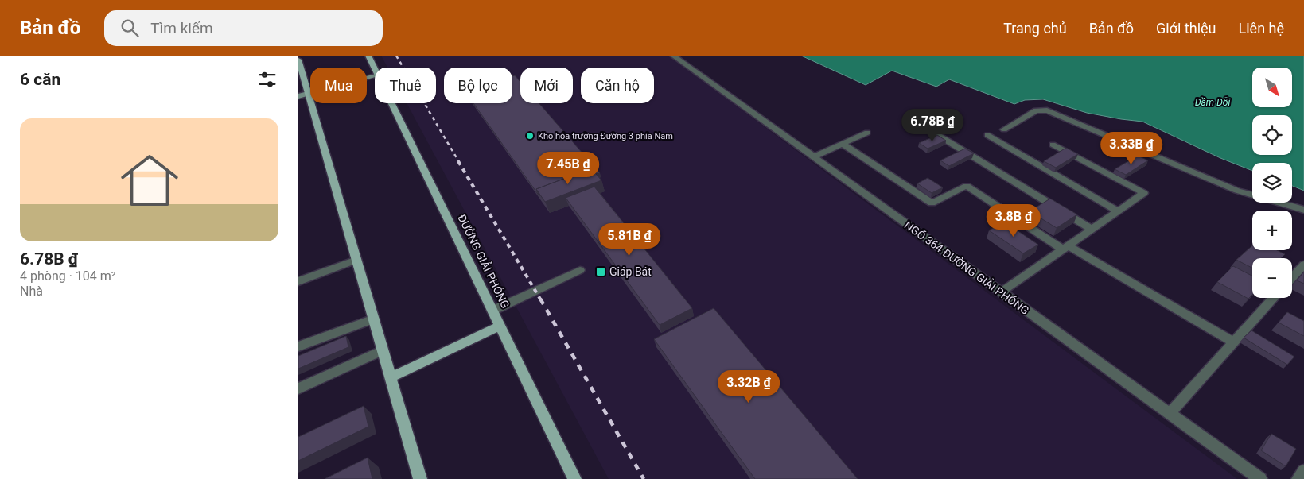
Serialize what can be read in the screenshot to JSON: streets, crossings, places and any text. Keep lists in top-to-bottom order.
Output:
{
  "streets": {
    "main road": ["ĐƯỜNG GIẢI PHÓNG"],
    "lane": ["NGÕ 364 ĐƯỜNG GIẢI PHÓNG"]
  },
  "water": ["Đầm Đỗi"],
  "places": {
    "other": ["Kho hóa trường Đường 3 phía Nam"],
    "transit": ["Giáp Bát"]
  },
  "north": "bottom right",
  "page": {
    "header": "Bản đồ",
    "search": "Tìm kiếm",
    "nav": [
      "Trang chủ",
      "Bản đồ",
      "Giới thiệu",
      "Liên hệ"
    ],
    "heading": "6 căn",
    "map_buttons": ["+", "−"],
    "chip": [
      "Mua",
      "Thuê",
      "Bộ lọc",
      "Mới",
      "Căn hộ"
    ],
    "list": [
      {
        "name": "6.78B ₫",
        "note": "4 phòng · 104 m² · Nhà"
      }
    ],
    "price": [
      "6.78B ₫",
      "3.33B ₫",
      "7.45B ₫",
      "3.8B ₫",
      "5.81B ₫",
      "3.32B ₫"
    ]
  }
}
